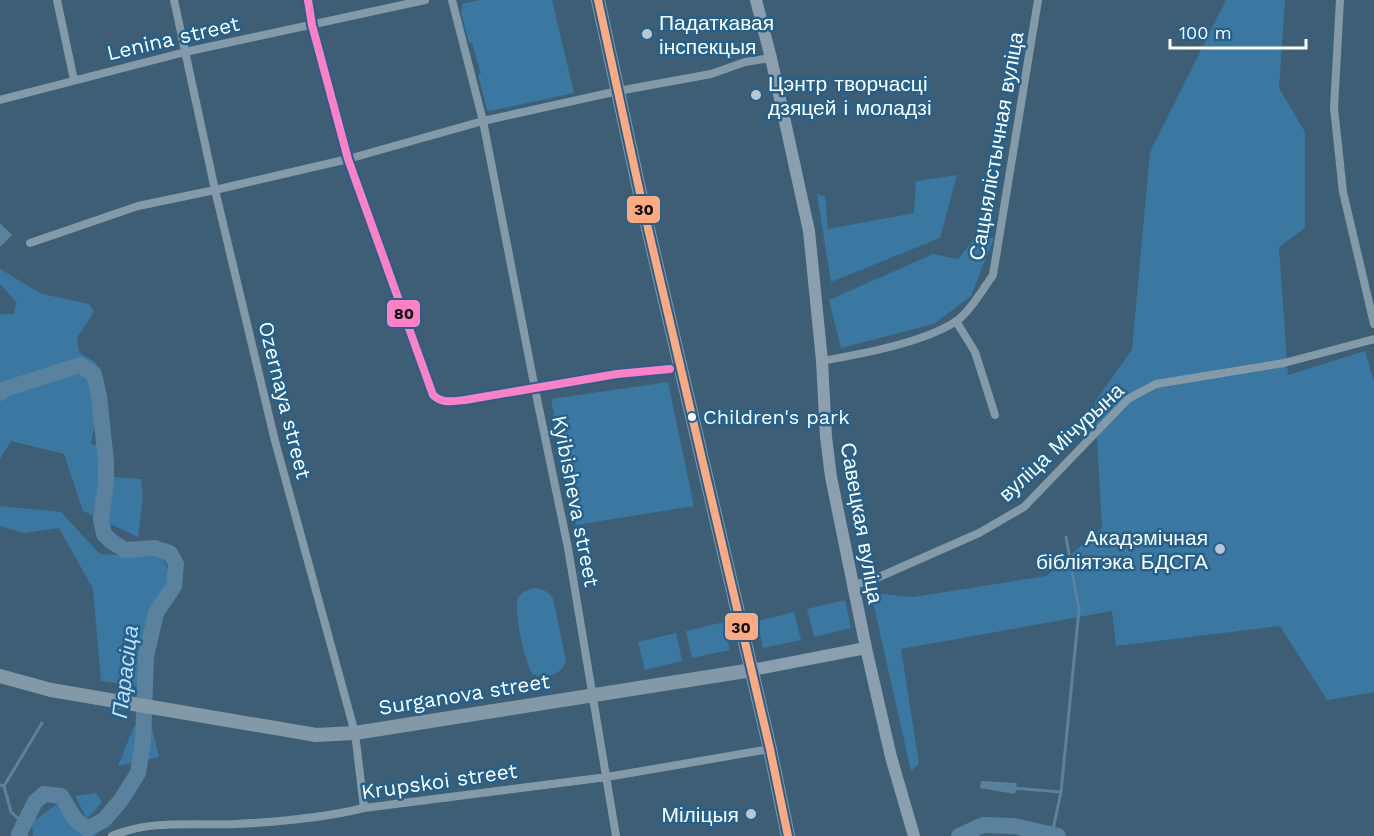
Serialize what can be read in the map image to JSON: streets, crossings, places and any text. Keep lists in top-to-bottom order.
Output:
{
  "streets": {
    "main road": ["Савецкая вуліца", "Surganova street"],
    "street": [
      "Lenina street",
      "Сацыялістычная вуліца",
      "Ozernaya street",
      "вуліца Мічурына",
      "Kyibisheva street",
      "Krupskoi street"
    ]
  },
  "crossings": [
    ["Lenina street", "Ozernaya street"],
    ["Сацыялістычная вуліца", "Савецкая вуліца"],
    ["Ozernaya street", "Surganova street"],
    ["Ozernaya street", "Krupskoi street"],
    ["вуліца Мічурына", "Савецкая вуліца"],
    ["Kyibisheva street", "Surganova street"],
    ["Kyibisheva street", "Krupskoi street"]
  ],
  "water": ["Парасіца"],
  "places": [
    "Падаткавая інспекцыя",
    "Цэнтр творчасці дзяцей і моладзі",
    "Children's park",
    "Акадэмічная бібліятэка БДСГА",
    "Міліцыя"
  ],
  "lines": ["transit line 30", "transit line 80"],
  "scale_bar": "100 m"
}
